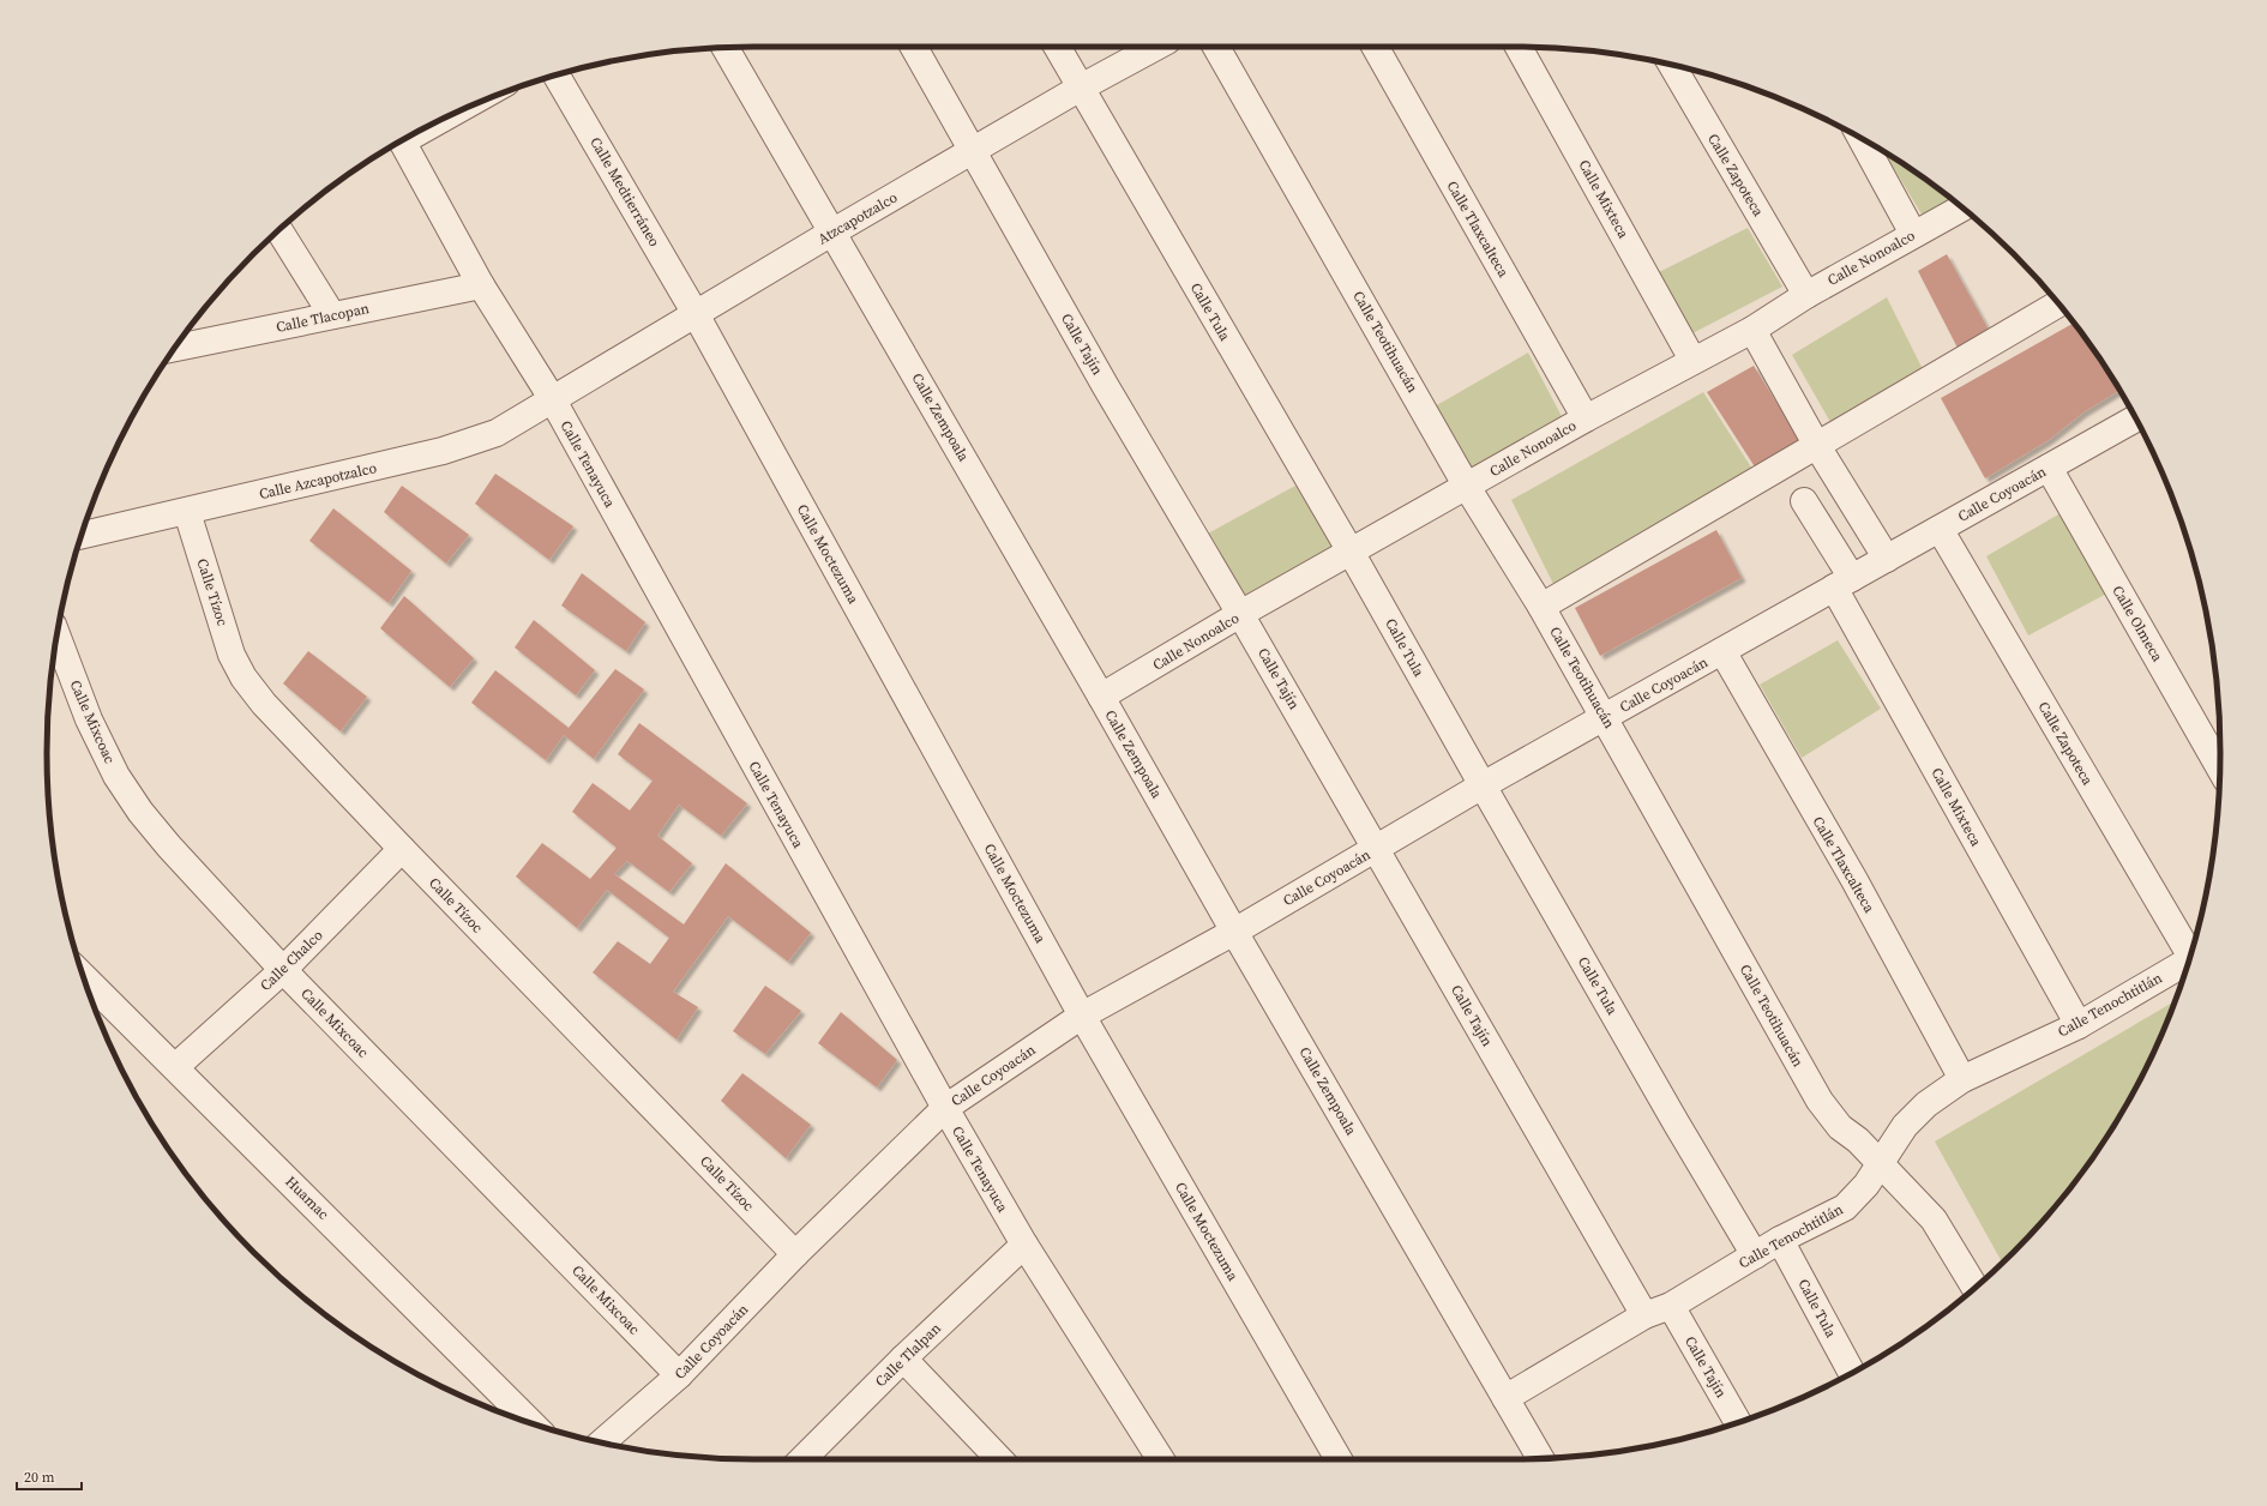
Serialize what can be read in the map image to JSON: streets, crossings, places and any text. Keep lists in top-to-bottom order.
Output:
{
  "streets": {
    "street": [
      "Calle Zapoteca",
      "Calle Medtierráneo",
      "Calle Mixteca",
      "Atzcapotzalco",
      "Calle Tlaxcalteca",
      "Calle Nonoalco",
      "Calle Tula",
      "Calle Tlacopan",
      "Calle Teotihuacán",
      "Calle Tajín",
      "Calle Zempoala",
      "Calle Tenayuca",
      "Calle Azcapotzalco",
      "Calle Coyoacán",
      "Calle Moctezuma",
      "Calle Tízoc",
      "Calle Olmeca",
      "Calle Mixcoac",
      "Calle Chalco",
      "Calle Tenochtitlán",
      "Huamac",
      "Calle Tlalpan"
    ]
  },
  "crossings": [
    ["Calle Zapoteca", "Calle Nonoalco"],
    ["Calle Zapoteca", "Calle Coyoacán"],
    ["Calle Medtierráneo", "Atzcapotzalco"],
    ["Calle Medtierráneo", "Calle Moctezuma"],
    ["Calle Mixteca", "Calle Nonoalco"],
    ["Calle Mixteca", "Calle Coyoacán"],
    ["Calle Mixteca", "Calle Tenochtitlán"],
    ["Atzcapotzalco", "Calle Tula"],
    ["Atzcapotzalco", "Calle Tajín"],
    ["Atzcapotzalco", "Calle Zempoala"],
    ["Atzcapotzalco", "Calle Tenayuca"],
    ["Atzcapotzalco", "Calle Azcapotzalco"],
    ["Atzcapotzalco", "Calle Moctezuma"],
    ["Calle Tlaxcalteca", "Calle Nonoalco"],
    ["Calle Tlaxcalteca", "Calle Coyoacán"],
    ["Calle Tlaxcalteca", "Calle Tenochtitlán"],
    ["Calle Nonoalco", "Calle Tula"],
    ["Calle Nonoalco", "Calle Teotihuacán"],
    ["Calle Nonoalco", "Calle Tajín"],
    ["Calle Nonoalco", "Calle Zempoala"],
    ["Calle Tula", "Calle Coyoacán"],
    ["Calle Tula", "Calle Tenochtitlán"],
    ["Calle Tlacopan", "Calle Tenayuca"],
    ["Calle Teotihuacán", "Calle Coyoacán"],
    ["Calle Teotihuacán", "Calle Tenochtitlán"],
    ["Calle Tajín", "Calle Coyoacán"],
    ["Calle Tajín", "Calle Tenochtitlán"],
    ["Calle Zempoala", "Calle Coyoacán"],
    ["Calle Zempoala", "Calle Tenochtitlán"],
    ["Calle Tenayuca", "Calle Azcapotzalco"],
    ["Calle Tenayuca", "Calle Coyoacán"],
    ["Calle Tenayuca", "Calle Tlalpan"],
    ["Calle Azcapotzalco", "Calle Tízoc"],
    ["Calle Coyoacán", "Calle Moctezuma"],
    ["Calle Coyoacán", "Calle Tízoc"],
    ["Calle Coyoacán", "Calle Olmeca"],
    ["Calle Coyoacán", "Calle Mixcoac"],
    ["Calle Tízoc", "Calle Chalco"],
    ["Calle Mixcoac", "Calle Chalco"],
    ["Calle Chalco", "Huamac"]
  ],
  "scale_bar": "20 m"
}
